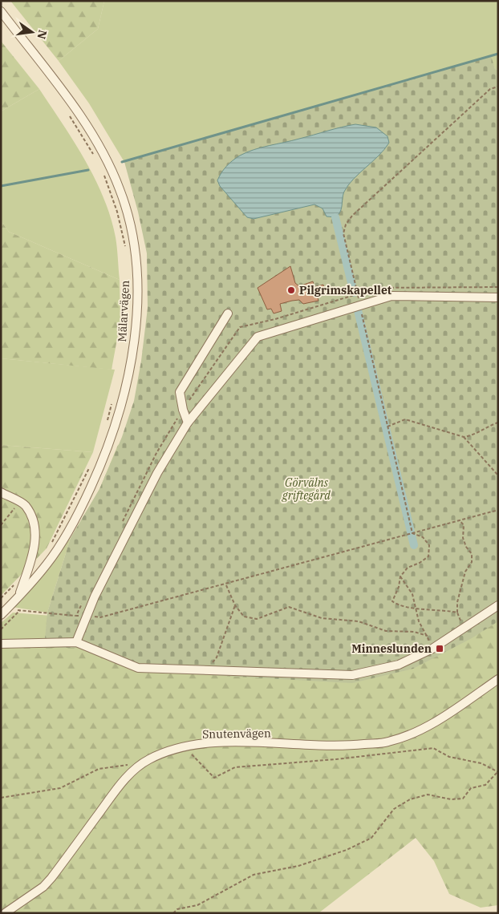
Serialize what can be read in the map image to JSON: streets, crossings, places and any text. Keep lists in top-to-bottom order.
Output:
{
  "streets": {
    "street": ["Mälarvägen", "Snutenvägen"]
  },
  "parks": ["Görvälns griftegård"],
  "places": {
    "other": ["Pilgrimskapellet"],
    "transit": ["Minneslunden"]
  },
  "north": "right"
}
